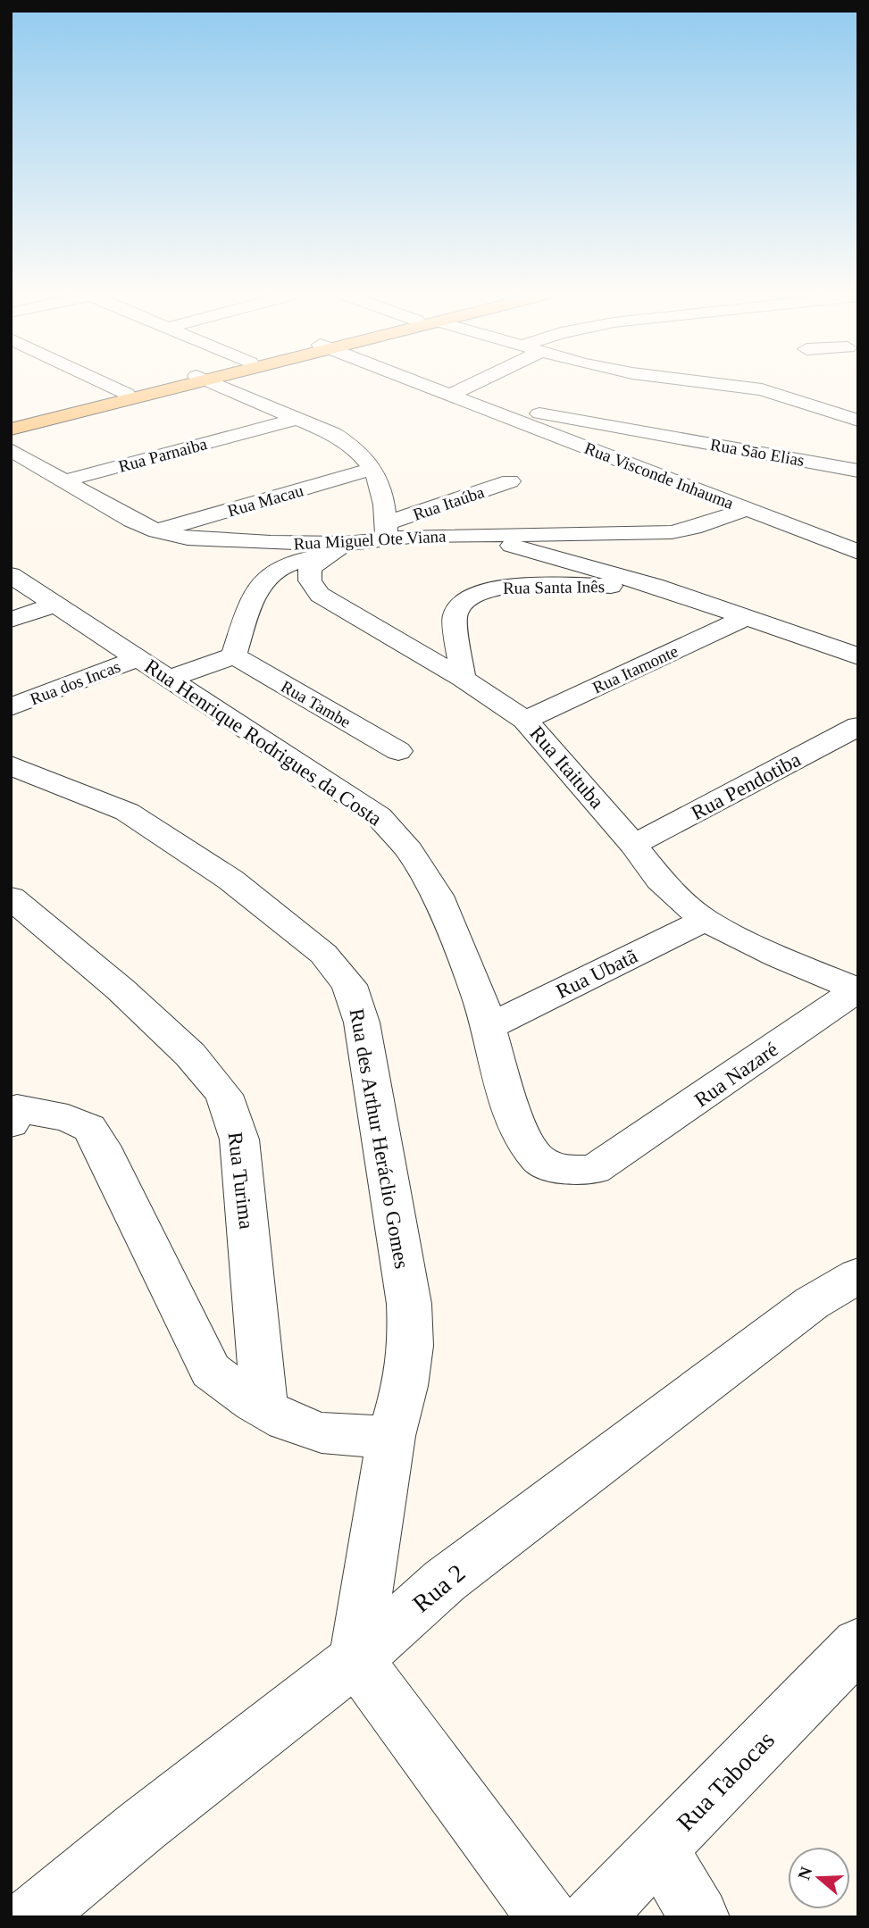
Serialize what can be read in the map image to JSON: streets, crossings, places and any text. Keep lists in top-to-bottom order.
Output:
{
  "streets": {
    "street": [
      "Rua Sāo Elias",
      "Rua Parnaiba",
      "Rua Visconde Inhauma",
      "Rua Macau",
      "Rua Itaúba",
      "Rua Miguel Ote Viana",
      "Rua Santa Inês",
      "Rua Itamonte",
      "Rua dos Incas",
      "Rua Tambe",
      "Rua Henrique Rodrigues da Costa",
      "Rua Itaituba",
      "Rua Pendotiba",
      "Rua Ubatã",
      "Rua Nazaré",
      "Rua des Arthur Heráclio Gomes",
      "Rua Turima",
      "Rua 2",
      "Rua Tabocas"
    ]
  },
  "crossings": [
    ["Rua Sāo Elias", "Rua Visconde Inhauma"],
    ["Rua Parnaiba", "Rua Miguel Ote Viana"],
    ["Rua Visconde Inhauma", "Rua Miguel Ote Viana"],
    ["Rua Macau", "Rua Miguel Ote Viana"],
    ["Rua Itaúba", "Rua Miguel Ote Viana"],
    ["Rua Miguel Ote Viana", "Rua Itaituba"],
    ["Rua Santa Inês", "Rua Itaituba"],
    ["Rua Itamonte", "Rua Itaituba"],
    ["Rua dos Incas", "Rua Henrique Rodrigues da Costa"],
    ["Rua Henrique Rodrigues da Costa", "Rua Ubatã"],
    ["Rua Henrique Rodrigues da Costa", "Rua Nazaré"],
    ["Rua Itaituba", "Rua Pendotiba"],
    ["Rua Itaituba", "Rua Ubatã"],
    ["Rua Itaituba", "Rua Nazaré"],
    ["Rua des Arthur Heráclio Gomes", "Rua 2"]
  ],
  "north": "left"
}
